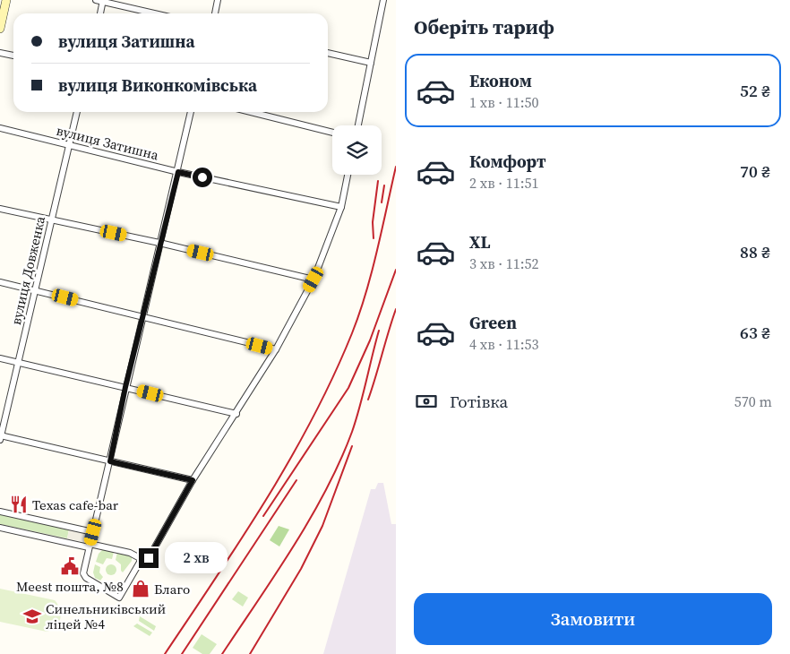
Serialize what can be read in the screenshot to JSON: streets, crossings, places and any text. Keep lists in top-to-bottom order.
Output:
{
  "streets": {
    "street": ["вулиця Затишна", "вулиця Довженка"]
  },
  "crossings": [
    ["вулиця Затишна", "вулиця Довженка"]
  ],
  "places": {
    "restaurant": ["Texas cafe-bar"],
    "public building": ["Meest пошта, №8"],
    "shop": ["Благо"],
    "school or university": ["Синельниківський ліцей №4"]
  },
  "page": {
    "heading": "Оберіть тариф",
    "banner": ["вулиця Затишна", "вулиця Виконкомівська"],
    "list": [
      {
        "name": "Економ",
        "note": "1 хв · 11:50",
        "value": "52 ₴"
      },
      {
        "name": "Комфорт",
        "note": "2 хв · 11:51",
        "value": "70 ₴"
      },
      {
        "name": "XL",
        "note": "3 хв · 11:52",
        "value": "88 ₴"
      },
      {
        "name": "Green",
        "note": "4 хв · 11:53",
        "value": "63 ₴"
      }
    ],
    "pay": ["Готівка", "570 m"],
    "bubble": "2 хв",
    "buttons": "Замовити"
  }
}
